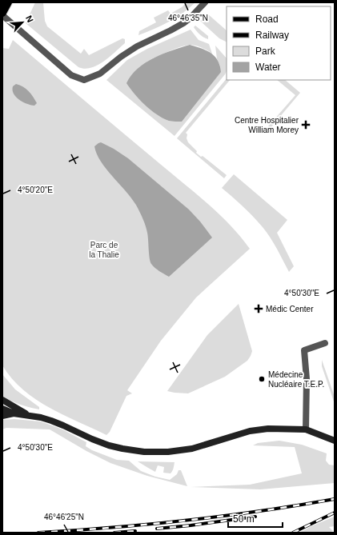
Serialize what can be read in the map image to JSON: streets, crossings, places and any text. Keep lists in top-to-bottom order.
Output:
{
  "parks": ["Parc de la Thalie"],
  "places": {
    "health": ["Centre Hospitalier William Morey", "Médic Center"],
    "other": ["Médecine Nucléaire T.E.P."]
  },
  "legend": [
    "Road",
    "Railway",
    "Park",
    "Water"
  ],
  "scale_bar": "50 m",
  "north": "top right",
  "coordinates": [
    "46°46'35\"N",
    "4°50'20\"E",
    "4°50'30\"E",
    "46°46'25\"N"
  ]
}
